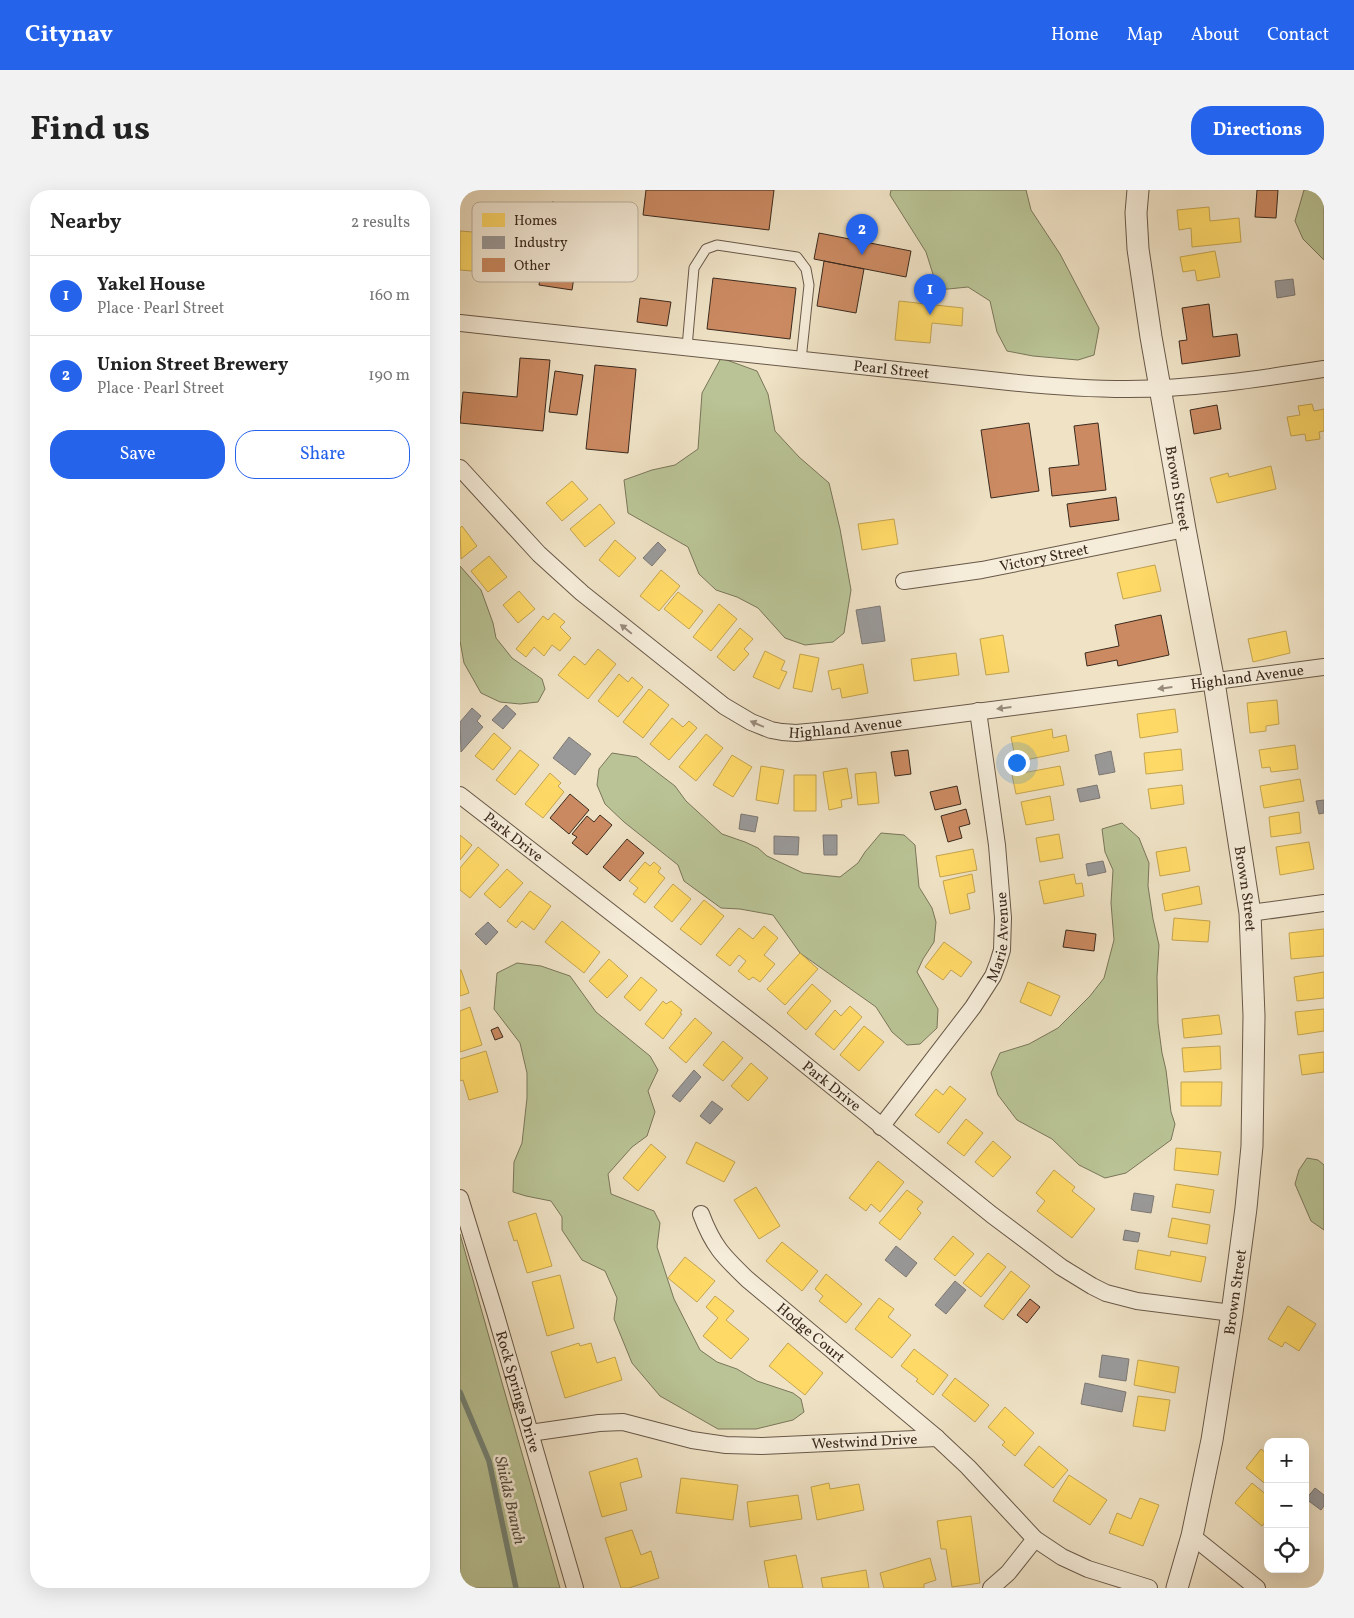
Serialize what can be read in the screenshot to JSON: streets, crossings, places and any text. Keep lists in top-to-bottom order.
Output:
{
  "streets": {
    "street": [
      "Pearl Street",
      "Brown Street",
      "Victory Street",
      "Highland Avenue",
      "Park Drive",
      "Marie Avenue",
      "Hodge Court",
      "Rock Springs Drive",
      "Westwind Drive"
    ]
  },
  "crossings": [
    ["Pearl Street", "Brown Street"],
    ["Brown Street", "Victory Street"],
    ["Brown Street", "Highland Avenue"],
    ["Brown Street", "Park Drive"],
    ["Highland Avenue", "Marie Avenue"],
    ["Park Drive", "Marie Avenue"],
    ["Hodge Court", "Westwind Drive"],
    ["Rock Springs Drive", "Westwind Drive"]
  ],
  "one_way": ["Highland Avenue"],
  "water": ["Shields Branch"],
  "legend": ["Homes", "Industry", "Other"],
  "page": {
    "header": "Citynav",
    "nav": [
      "Home",
      "Map",
      "About",
      "Contact"
    ],
    "title": "Find us",
    "buttons": [
      "Directions",
      ["Save", "Share"]
    ],
    "heading": ["Nearby", "2 results"],
    "pins": ["2", "1"],
    "list": [
      {
        "mark": "1",
        "name": "Yakel House",
        "note": "Place · Pearl Street",
        "value": "160 m"
      },
      {
        "mark": "2",
        "name": "Union Street Brewery",
        "note": "Place · Pearl Street",
        "value": "190 m"
      }
    ],
    "map_buttons": ["+", "−"]
  }
}
